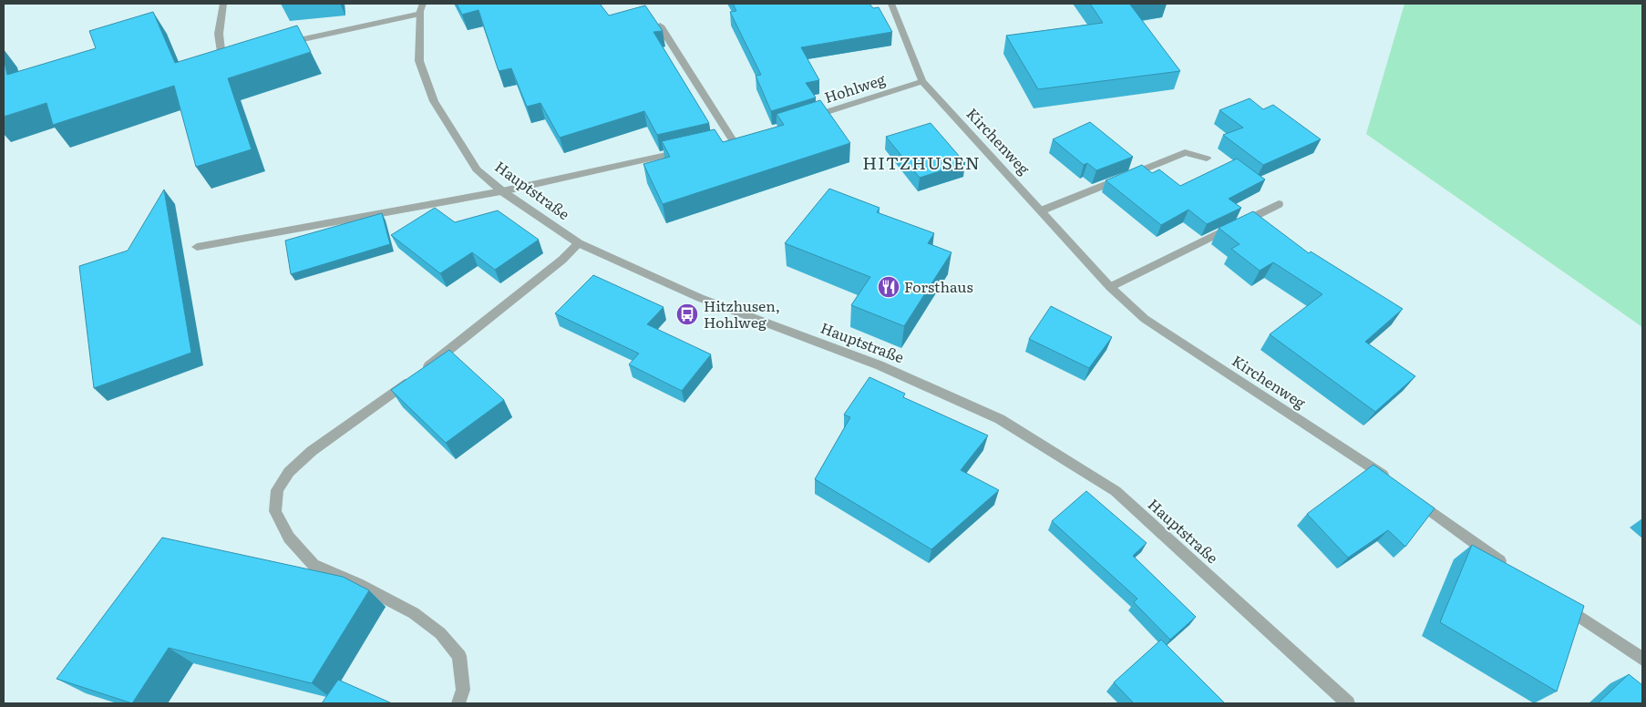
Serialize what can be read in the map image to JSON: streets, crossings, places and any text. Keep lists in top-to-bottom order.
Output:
{
  "streets": {
    "street": ["Hohlweg", "Kirchenweg", "Hauptstraße"]
  },
  "crossings": [
    ["Hohlweg", "Kirchenweg"]
  ],
  "districts": ["HITZHUSEN"],
  "places": {
    "restaurant": ["Forsthaus"],
    "bus stop": ["Hitzhusen, Hohlweg"]
  }
}
